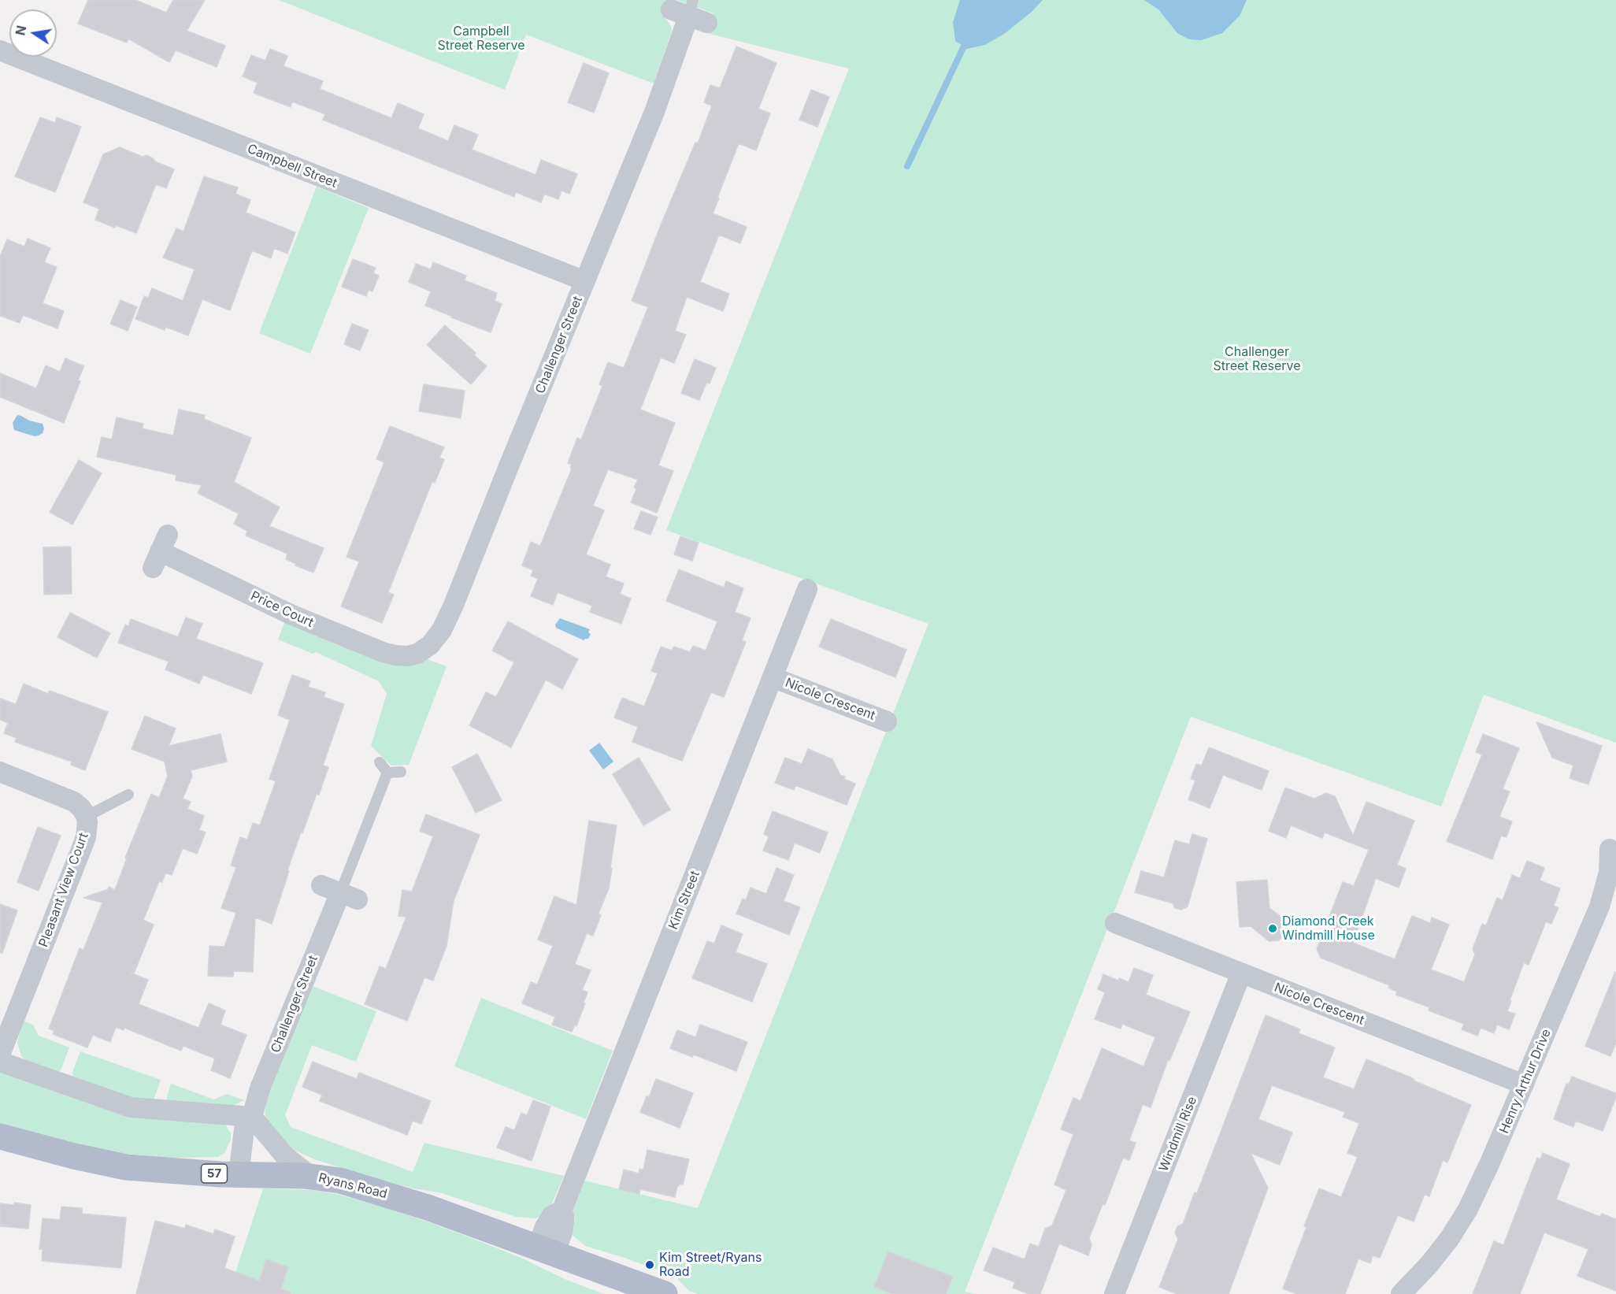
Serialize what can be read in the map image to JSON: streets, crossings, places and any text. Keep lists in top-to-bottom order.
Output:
{
  "streets": {
    "main road": ["57", "Ryans Road"],
    "street": [
      "Campbell Street",
      "Challenger Street",
      "Price Court",
      "Nicole Crescent",
      "Pleasant View Court",
      "Kim Street",
      "Henry Arthur Drive",
      "Windmill Rise"
    ]
  },
  "crossings": [
    ["Campbell Street", "Challenger Street"],
    ["Challenger Street", "Price Court"],
    ["Challenger Street", "Ryans Road"],
    ["Nicole Crescent", "Kim Street"],
    ["Nicole Crescent", "Henry Arthur Drive"],
    ["Nicole Crescent", "Windmill Rise"],
    ["Kim Street", "Ryans Road"]
  ],
  "parks": ["Campbell Street Reserve", "Challenger Street Reserve"],
  "places": ["Diamond Creek Windmill House", "Kim Street/Ryans Road"],
  "north": "left"
}
